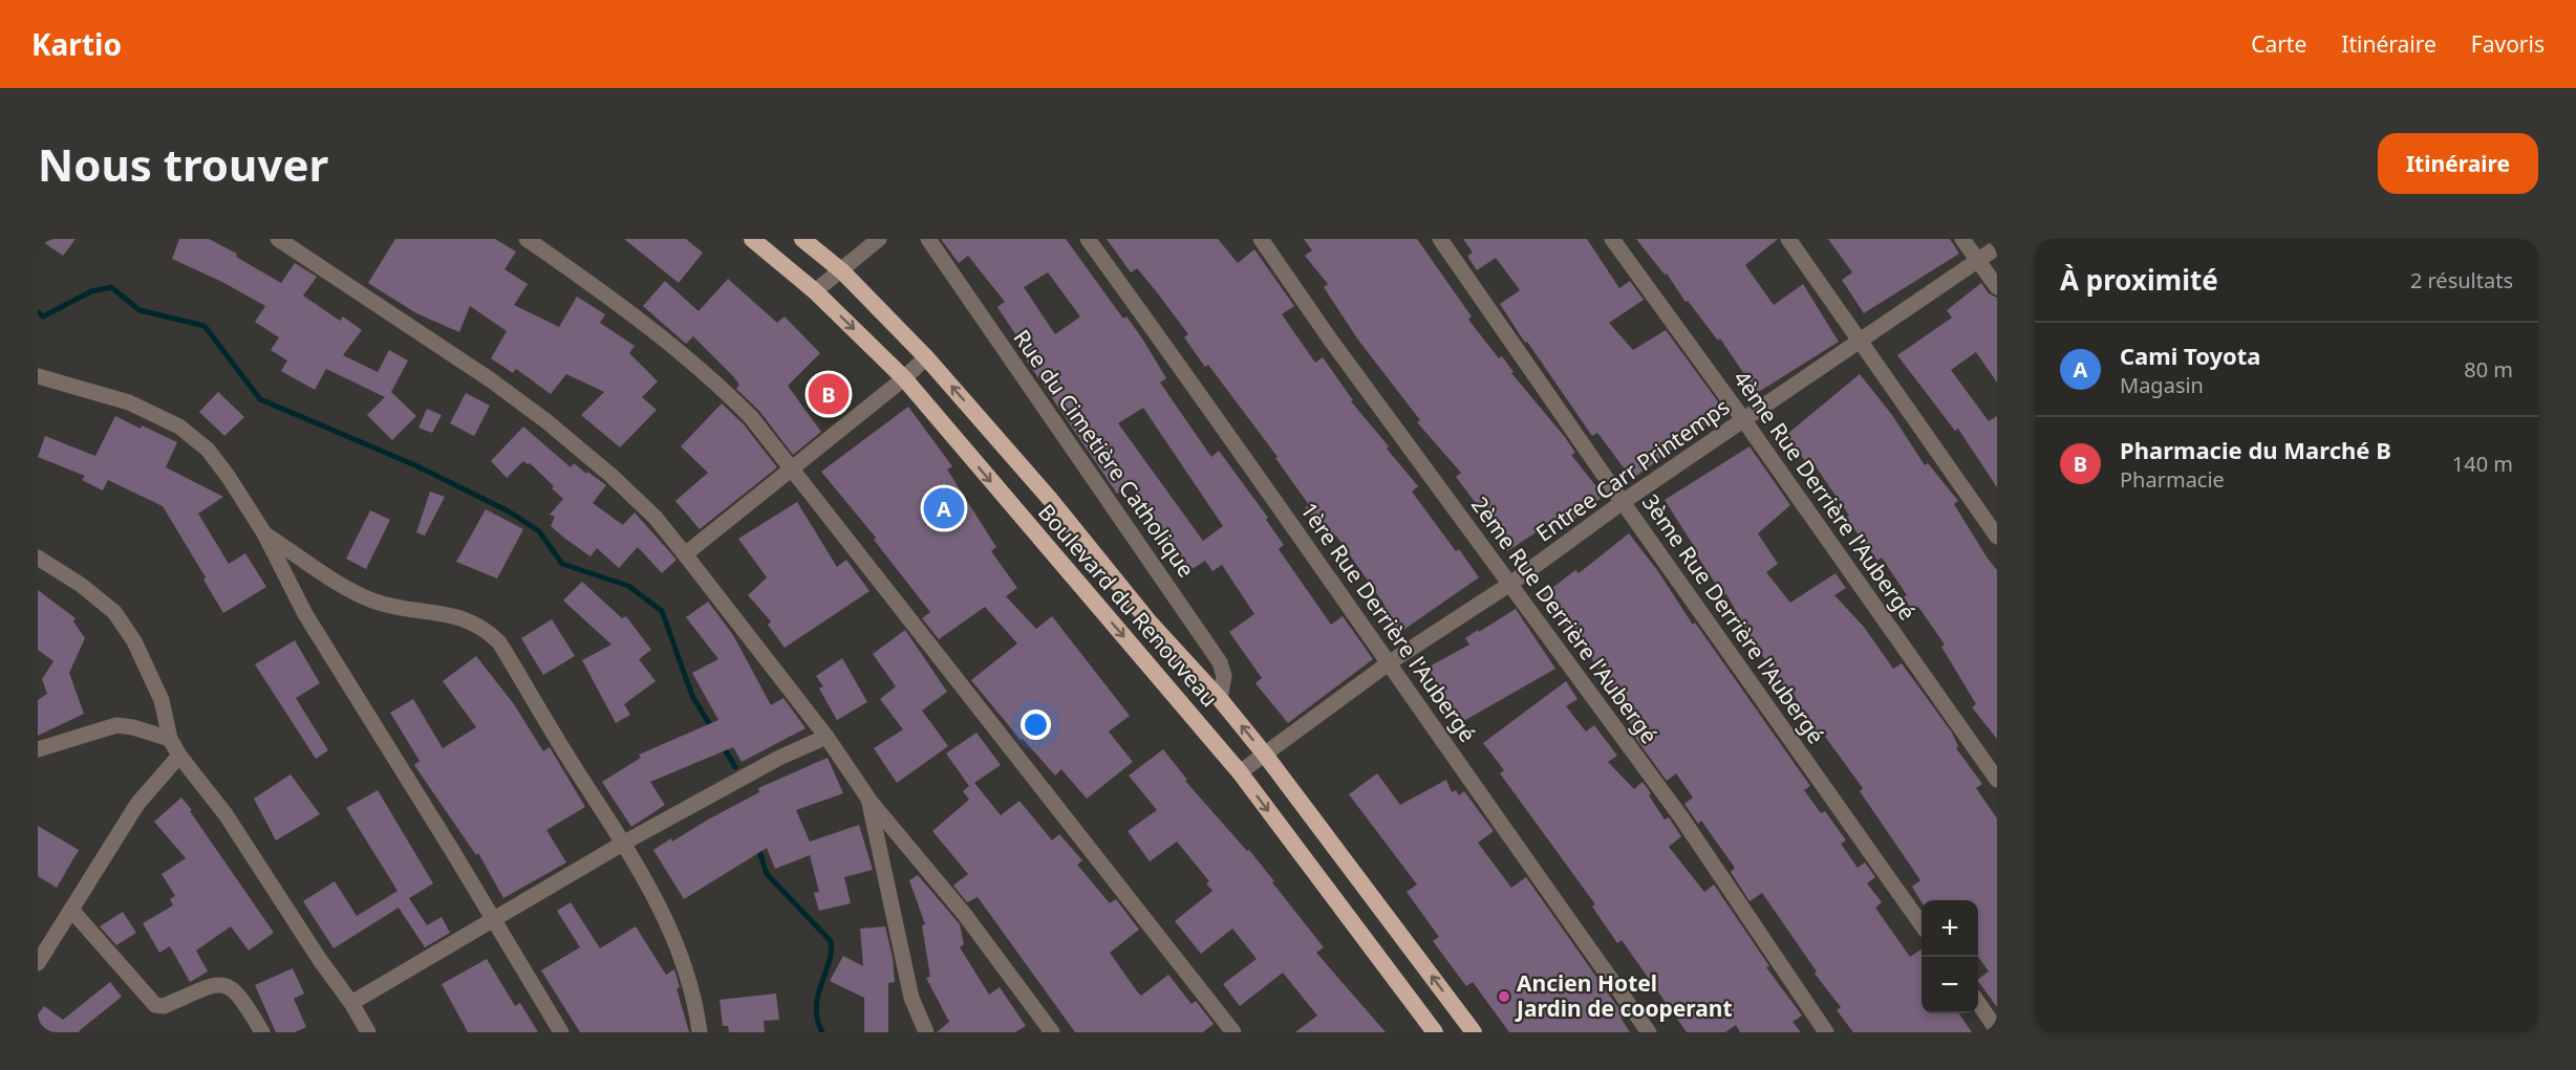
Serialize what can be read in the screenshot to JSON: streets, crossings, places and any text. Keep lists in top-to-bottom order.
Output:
{
  "streets": {
    "highway": ["Boulevard du Renouveau"],
    "street": [
      "Rue du Cimetière Catholique",
      "Entree Carr Printemps",
      "4ème Rue Derrière l'Aubergé",
      "3ème Rue Derrière l'Aubergé",
      "2ème Rue Derrière l'Aubergé",
      "1ère Rue Derrière l'Aubergé"
    ]
  },
  "crossings": [
    ["Rue du Cimetière Catholique", "Boulevard du Renouveau"],
    ["Entree Carr Printemps", "4ème Rue Derrière l'Aubergé"],
    ["Entree Carr Printemps", "Boulevard du Renouveau"],
    ["Entree Carr Printemps", "3ème Rue Derrière l'Aubergé"],
    ["Entree Carr Printemps", "2ème Rue Derrière l'Aubergé"],
    ["Entree Carr Printemps", "1ère Rue Derrière l'Aubergé"]
  ],
  "places": ["Ancien Hotel Jardin de cooperant"],
  "page": {
    "header": "Kartio",
    "nav": ["Carte", "Itinéraire", "Favoris"],
    "buttons": "Itinéraire",
    "title": "Nous trouver",
    "heading": ["À proximité", "2 résultats"],
    "list": [
      {
        "mark": "A",
        "name": "Cami Toyota",
        "note": "Magasin",
        "value": "80 m"
      },
      {
        "mark": "B",
        "name": "Pharmacie du Marché B",
        "note": "Pharmacie",
        "value": "140 m"
      }
    ],
    "pins": ["B", "A"],
    "map_buttons": ["+", "−"]
  }
}
